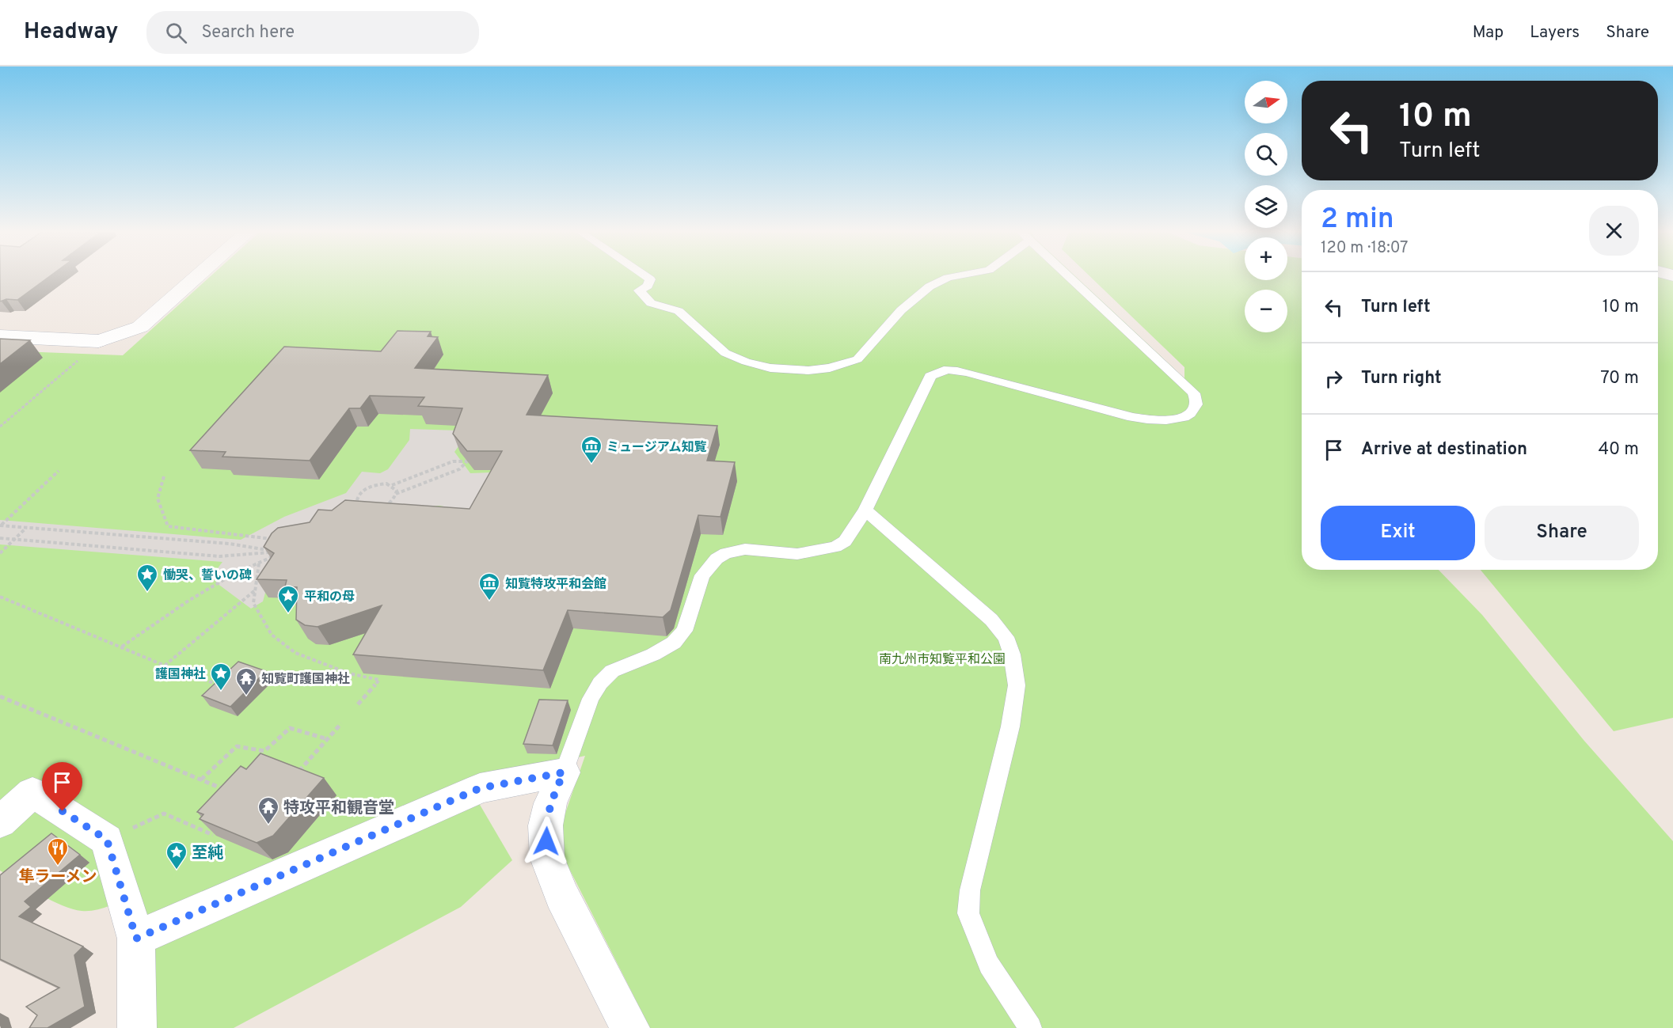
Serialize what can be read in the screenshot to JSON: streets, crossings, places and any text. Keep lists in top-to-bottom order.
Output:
{
  "parks": ["南九州市知覧平和公園"],
  "places": {
    "museum": ["ミュージアム知覧", "知覧特攻平和会館"],
    "place": [
      "慟哭、誓いの碑",
      "平和の母",
      "護国神社",
      "至純"
    ],
    "temple": ["知覧町護国神社", "特攻平和観音堂"],
    "restaurant": ["隼ラーメン"]
  },
  "north": "right",
  "page": {
    "header": "Headway",
    "search": "Search here",
    "nav": ["Map", "Layers", "Share"],
    "map_buttons": ["+", "−"],
    "turn": ["10 m", "Turn left"],
    "heading": ["2 min", "120 m · 18:07"],
    "list": [
      {
        "name": "Turn left",
        "value": "10 m"
      },
      {
        "name": "Turn right",
        "value": "70 m"
      },
      {
        "name": "Arrive at destination",
        "value": "40 m"
      }
    ],
    "buttons": ["Exit", "Share"]
  }
}
